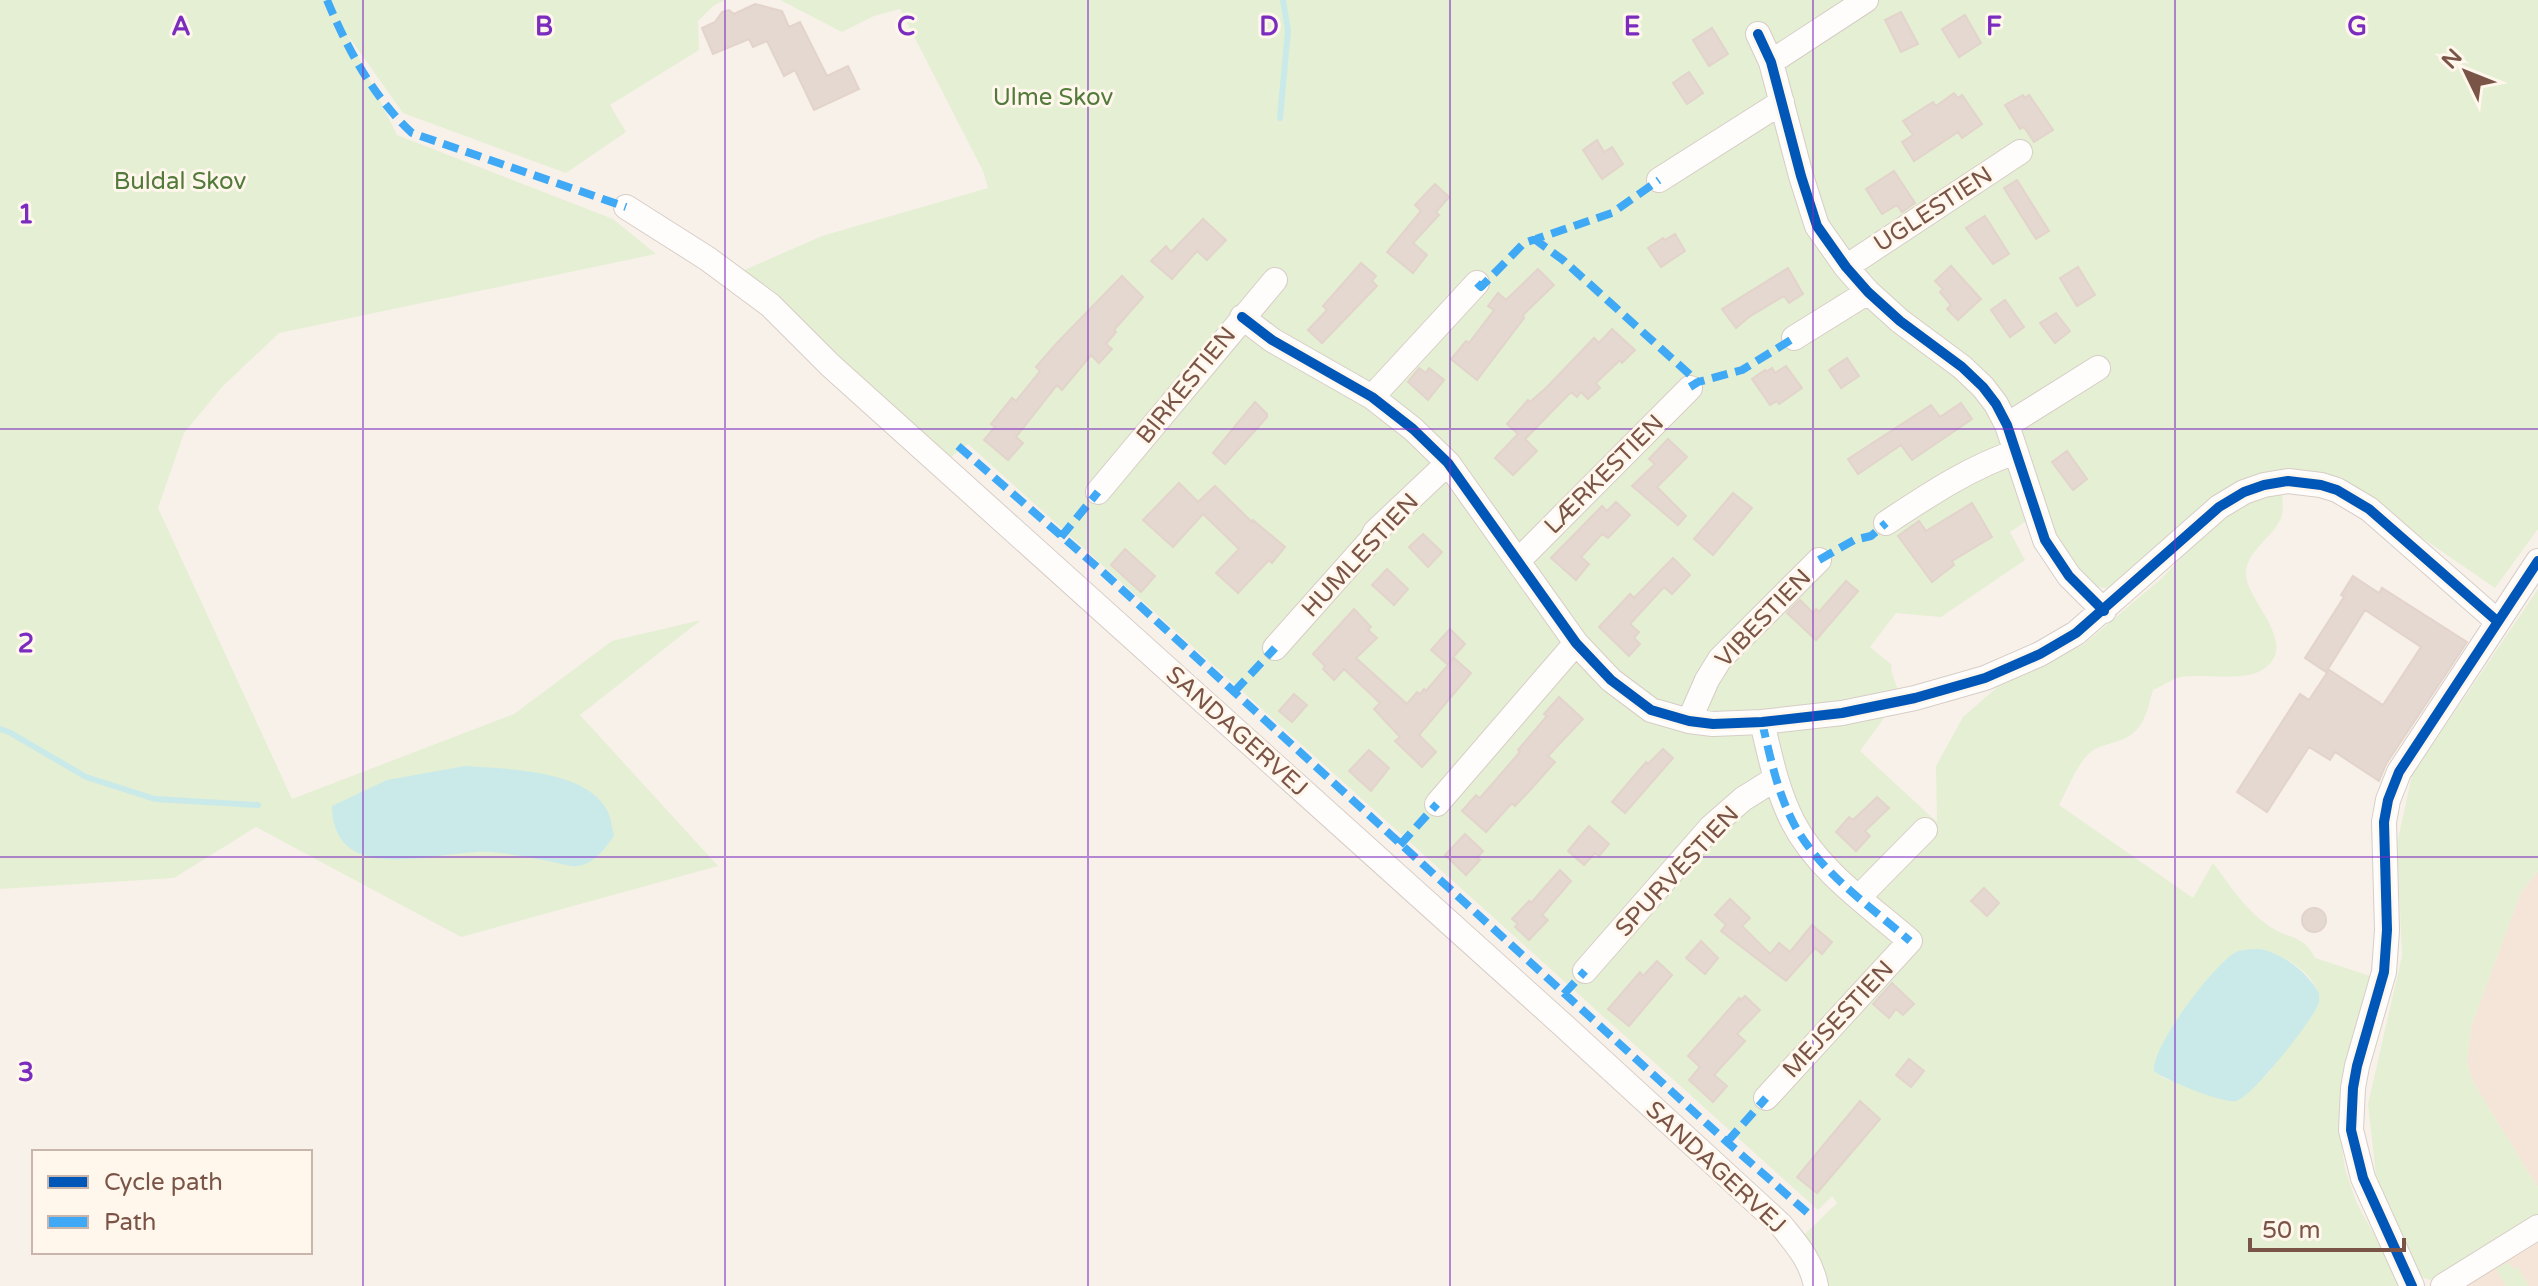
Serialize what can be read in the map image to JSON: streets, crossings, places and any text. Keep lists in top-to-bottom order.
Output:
{
  "streets": {
    "street": [
      "UGLESTIEN",
      "BIRKESTIEN",
      "LÆRKESTIEN",
      "HUMLESTIEN",
      "VIBESTIEN",
      "SANDAGERVEJ",
      "SPURVESTIEN",
      "MEJSESTIEN"
    ]
  },
  "parks": ["Ulme Skov", "Buldal Skov"],
  "legend": ["Cycle path", "Path"],
  "scale_bar": "50 m",
  "north": "top left",
  "grid": {
    "columns": [
      "A",
      "B",
      "C",
      "D",
      "E",
      "F",
      "G"
    ],
    "rows": ["1", "2", "3"]
  }
}
